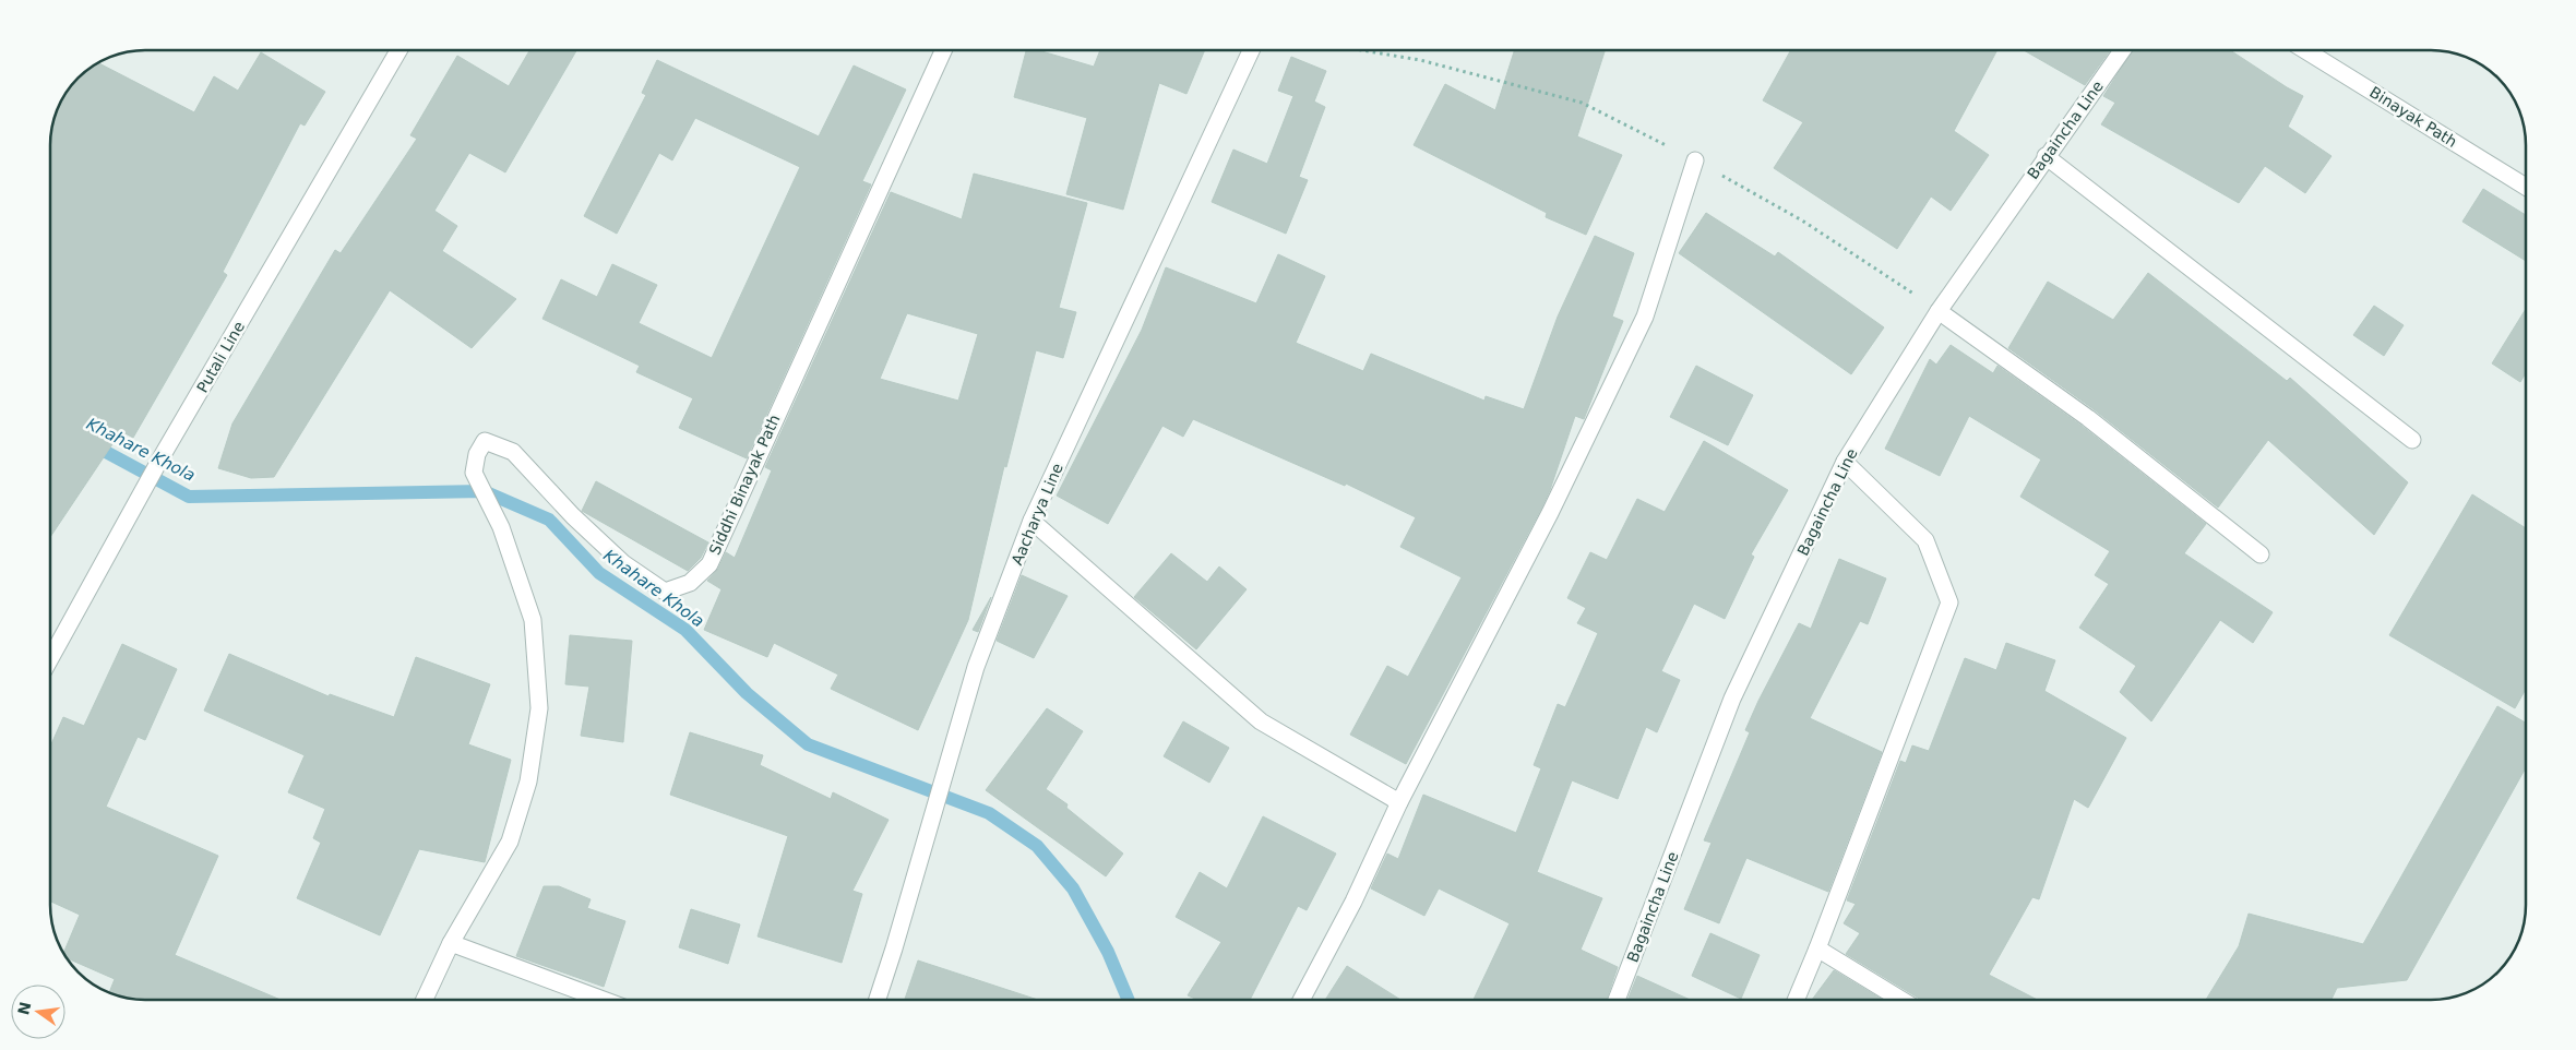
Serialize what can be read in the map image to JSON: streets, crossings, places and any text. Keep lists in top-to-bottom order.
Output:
{
  "streets": {
    "street": [
      "Binayak Path",
      "Bagaincha Line",
      "Putali Line",
      "Siddhi Binayak Path",
      "Aacharya Line"
    ]
  },
  "water": ["Khahare Khola"],
  "north": "left"
}
